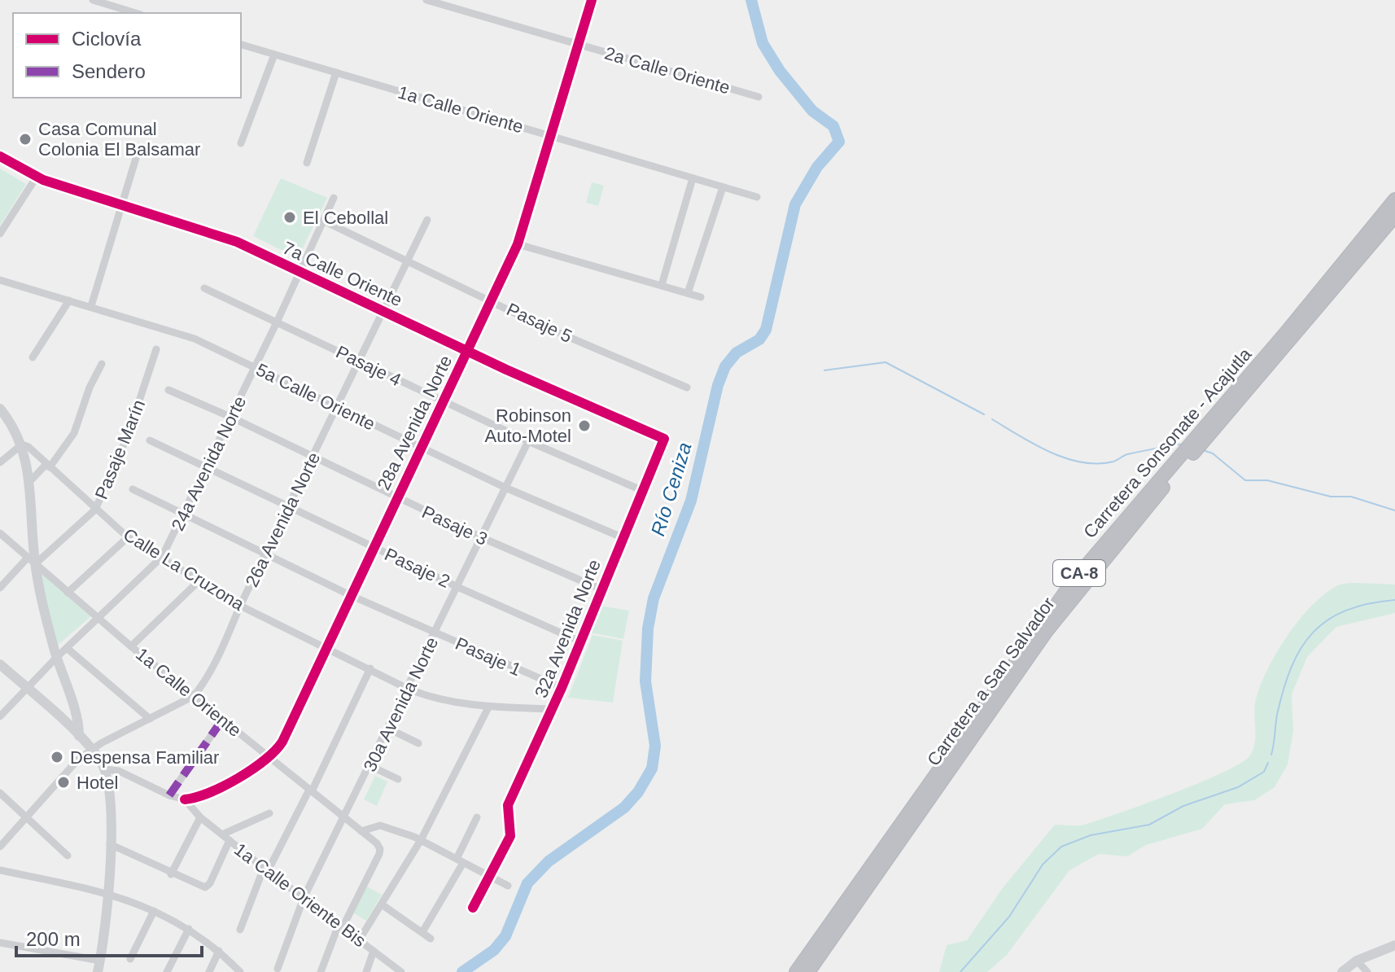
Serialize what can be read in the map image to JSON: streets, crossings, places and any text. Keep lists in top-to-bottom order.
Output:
{
  "streets": {
    "highway": ["Carretera Sonsonate - Acajutla", "CA-8", "Carretera a San Salvador"],
    "street": [
      "2a Calle Oriente",
      "1a Calle Oriente",
      "7a Calle Oriente",
      "Pasaje 5",
      "Pasaje 4",
      "5a Calle Oriente",
      "28a Avenida Norte",
      "Pasaje Marín",
      "24a Avenida Norte",
      "26a Avenida Norte",
      "Pasaje 3",
      "Pasaje 2",
      "Calle La Cruzona",
      "32a Avenida Norte",
      "Pasaje 1",
      "30a Avenida Norte",
      "1a Calle Oriente Bis"
    ]
  },
  "crossings": [
    ["2a Calle Oriente", "28a Avenida Norte"],
    ["1a Calle Oriente", "28a Avenida Norte"],
    ["1a Calle Oriente", "Pasaje Marín"],
    ["1a Calle Oriente", "24a Avenida Norte"],
    ["1a Calle Oriente", "26a Avenida Norte"],
    ["1a Calle Oriente", "30a Avenida Norte"],
    ["1a Calle Oriente", "1a Calle Oriente Bis"],
    ["7a Calle Oriente", "28a Avenida Norte"],
    ["7a Calle Oriente", "24a Avenida Norte"],
    ["7a Calle Oriente", "26a Avenida Norte"],
    ["7a Calle Oriente", "32a Avenida Norte"],
    ["Pasaje 5", "28a Avenida Norte"],
    ["Pasaje 5", "24a Avenida Norte"],
    ["Pasaje 5", "26a Avenida Norte"],
    ["Pasaje 4", "28a Avenida Norte"],
    ["Pasaje 4", "24a Avenida Norte"],
    ["Pasaje 4", "26a Avenida Norte"],
    ["Pasaje 4", "32a Avenida Norte"],
    ["Pasaje 4", "30a Avenida Norte"],
    ["5a Calle Oriente", "28a Avenida Norte"],
    ["5a Calle Oriente", "24a Avenida Norte"],
    ["5a Calle Oriente", "26a Avenida Norte"],
    ["5a Calle Oriente", "32a Avenida Norte"],
    ["5a Calle Oriente", "30a Avenida Norte"],
    ["28a Avenida Norte", "Pasaje 3"],
    ["28a Avenida Norte", "Pasaje 2"],
    ["28a Avenida Norte", "Calle La Cruzona"],
    ["28a Avenida Norte", "Pasaje 1"],
    ["28a Avenida Norte", "1a Calle Oriente Bis"],
    ["Pasaje Marín", "Calle La Cruzona"],
    ["24a Avenida Norte", "Pasaje 3"],
    ["24a Avenida Norte", "Pasaje 2"],
    ["24a Avenida Norte", "Calle La Cruzona"],
    ["24a Avenida Norte", "Pasaje 1"],
    ["26a Avenida Norte", "Pasaje 3"],
    ["26a Avenida Norte", "Pasaje 2"],
    ["26a Avenida Norte", "Calle La Cruzona"],
    ["26a Avenida Norte", "Pasaje 1"],
    ["Pasaje 3", "32a Avenida Norte"],
    ["Pasaje 3", "30a Avenida Norte"],
    ["Pasaje 2", "32a Avenida Norte"],
    ["Pasaje 2", "30a Avenida Norte"],
    ["Calle La Cruzona", "32a Avenida Norte"],
    ["Calle La Cruzona", "30a Avenida Norte"],
    ["32a Avenida Norte", "Pasaje 1"],
    ["Pasaje 1", "30a Avenida Norte"],
    ["30a Avenida Norte", "1a Calle Oriente Bis"]
  ],
  "water": ["Río Ceniza"],
  "places": [
    "Casa Comunal Colonia El Balsamar",
    "El Cebollal",
    "Robinson Auto-Motel",
    "Despensa Familiar",
    "Hotel"
  ],
  "legend": ["Ciclovía", "Sendero"],
  "scale_bar": "200 m"
}
